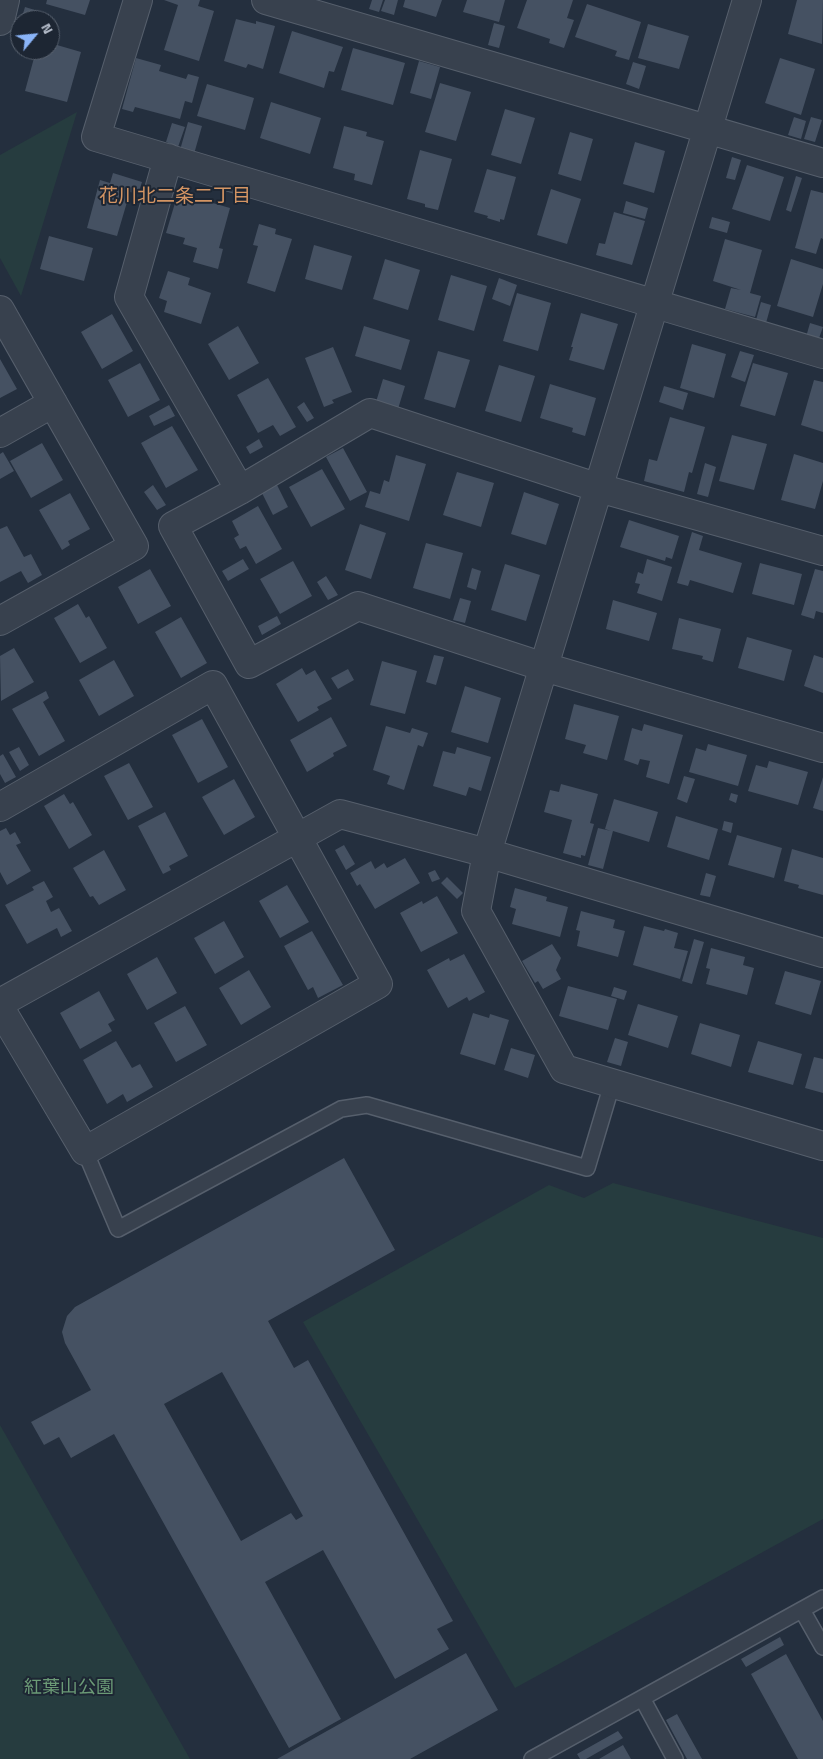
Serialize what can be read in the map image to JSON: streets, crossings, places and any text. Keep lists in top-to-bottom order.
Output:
{
  "districts": ["花川北二条二丁目"],
  "parks": ["紅葉山公園"],
  "north": "top right"
}
